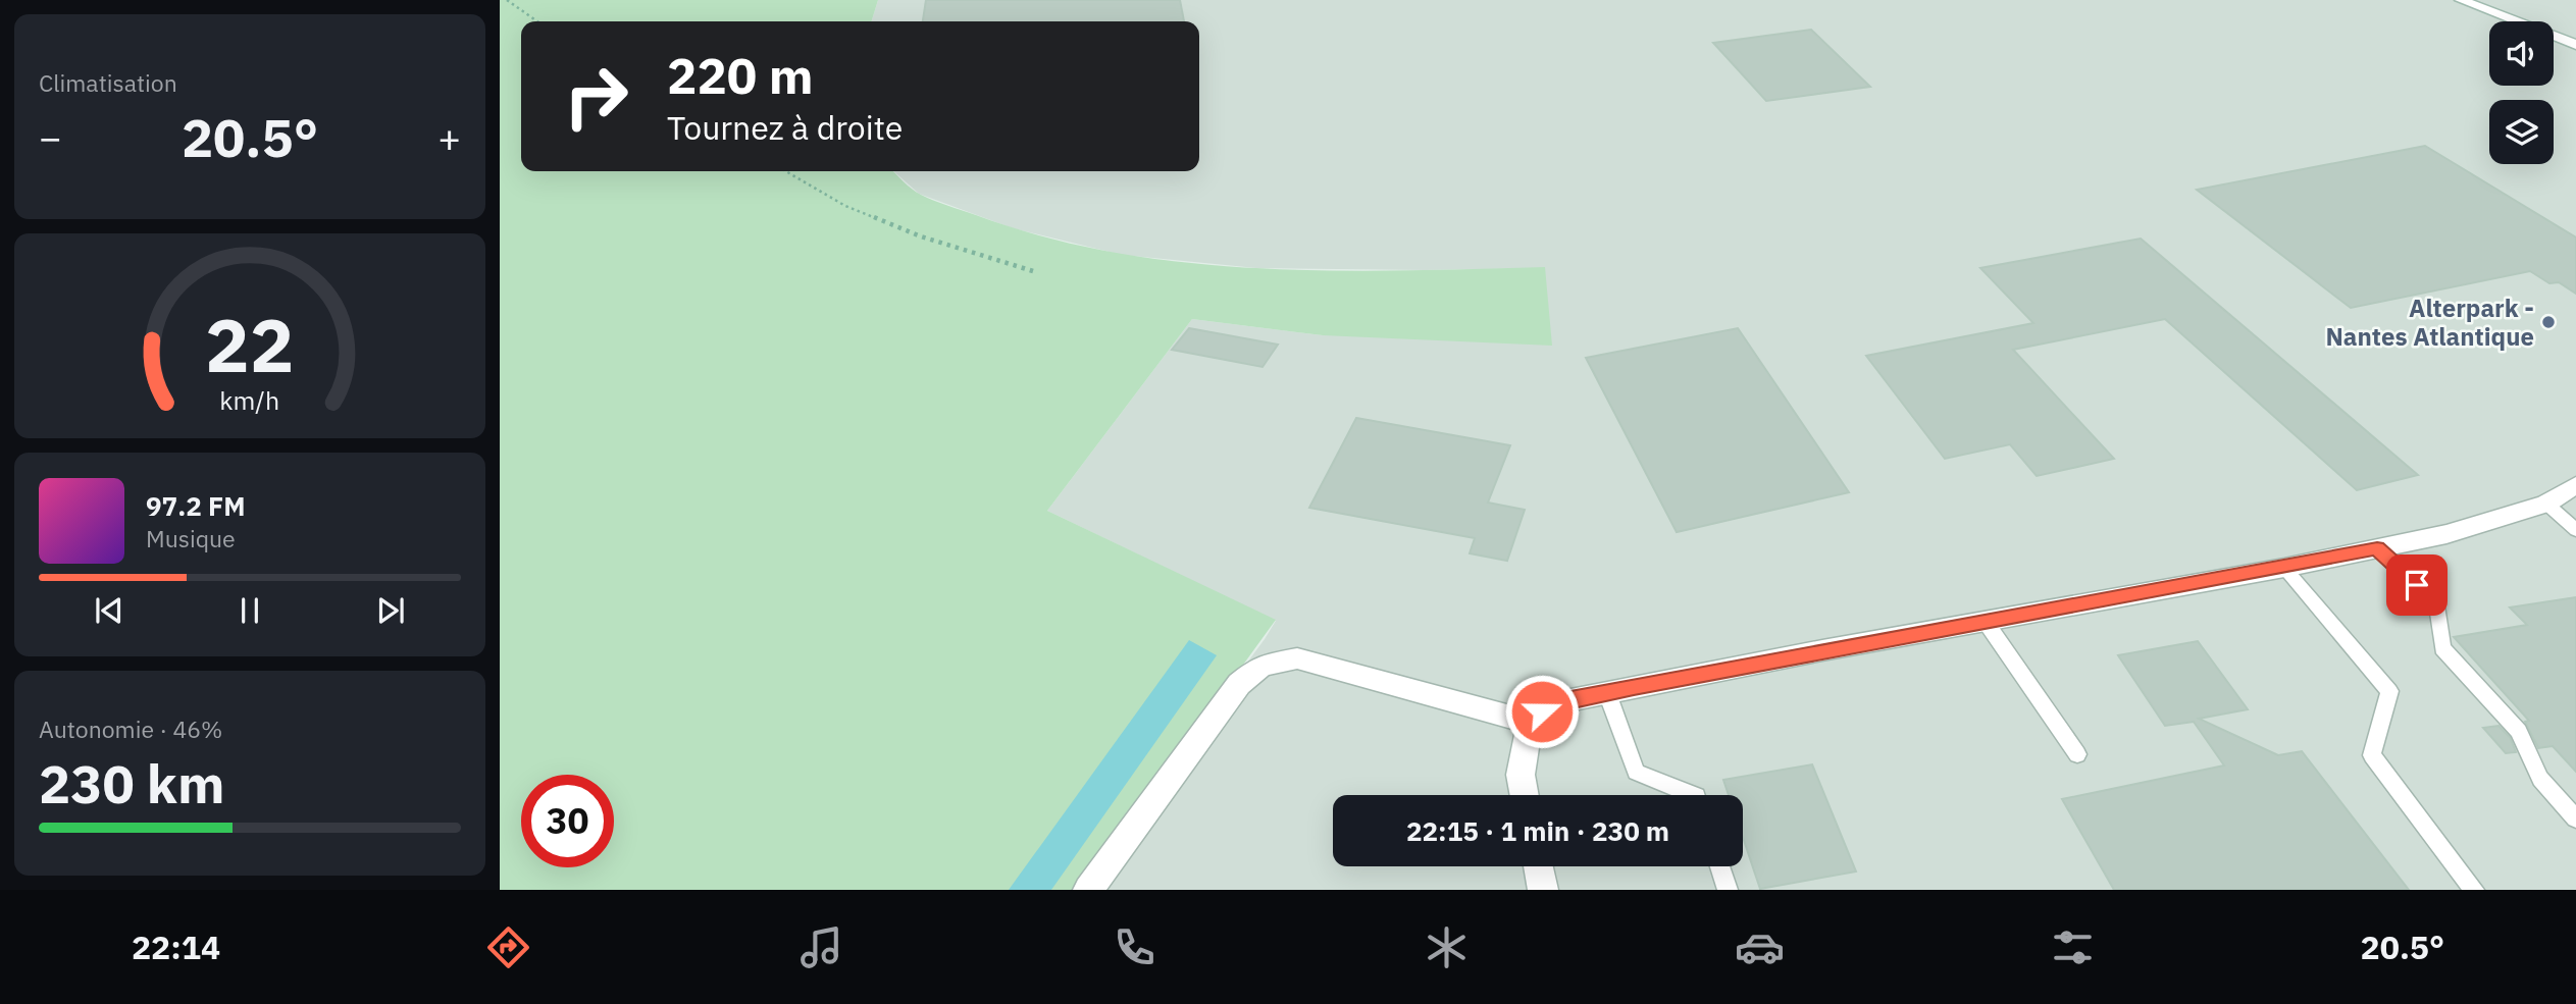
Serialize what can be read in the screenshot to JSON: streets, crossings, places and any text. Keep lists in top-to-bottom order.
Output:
{
  "places": ["Alterpark - Nantes Atlantique"],
  "page": {
    "tile": [
      "Climatisation",
      ["Autonomie · 46%", "230 km"]
    ],
    "turn": ["220 m", "Tournez à droite"],
    "heat": ["−", "20.5°", "+"],
    "song": ["97.2 FM", "Musique"],
    "limit": "30",
    "trip": "22:15 · 1 min · 230 m",
    "tabs": ["22:14", "20.5°"],
    "gauge": ["22", "km/h"]
  }
}
